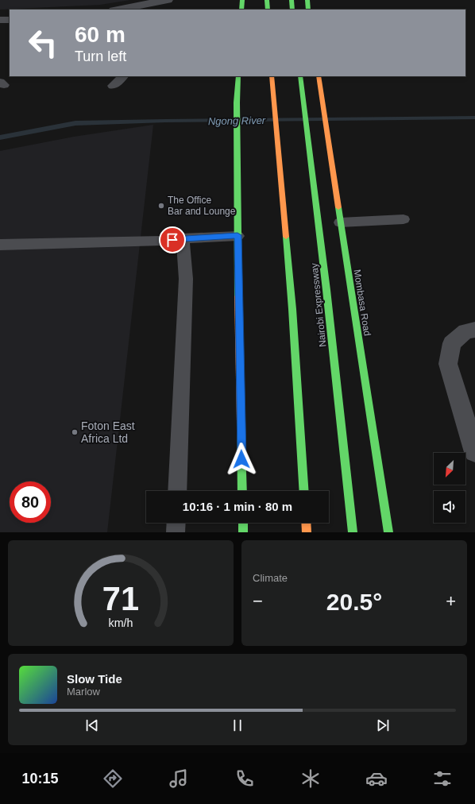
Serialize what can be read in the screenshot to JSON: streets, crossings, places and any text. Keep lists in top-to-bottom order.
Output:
{
  "streets": {
    "highway": ["Mombasa Road", "Nairobi Expressway"]
  },
  "water": ["Ngong River"],
  "places": ["The Office Bar and Lounge", "Foton East Africa Ltd"],
  "north": "bottom left",
  "page": {
    "turn": ["60 m", "Turn left"],
    "limit": "80",
    "trip": "10:16 · 1 min · 80 m",
    "tile": "Climate",
    "heat": ["−", "20.5°", "+"],
    "song": ["Slow Tide", "Marlow"],
    "tabs": "10:15",
    "gauge": ["71", "km/h"]
  }
}
